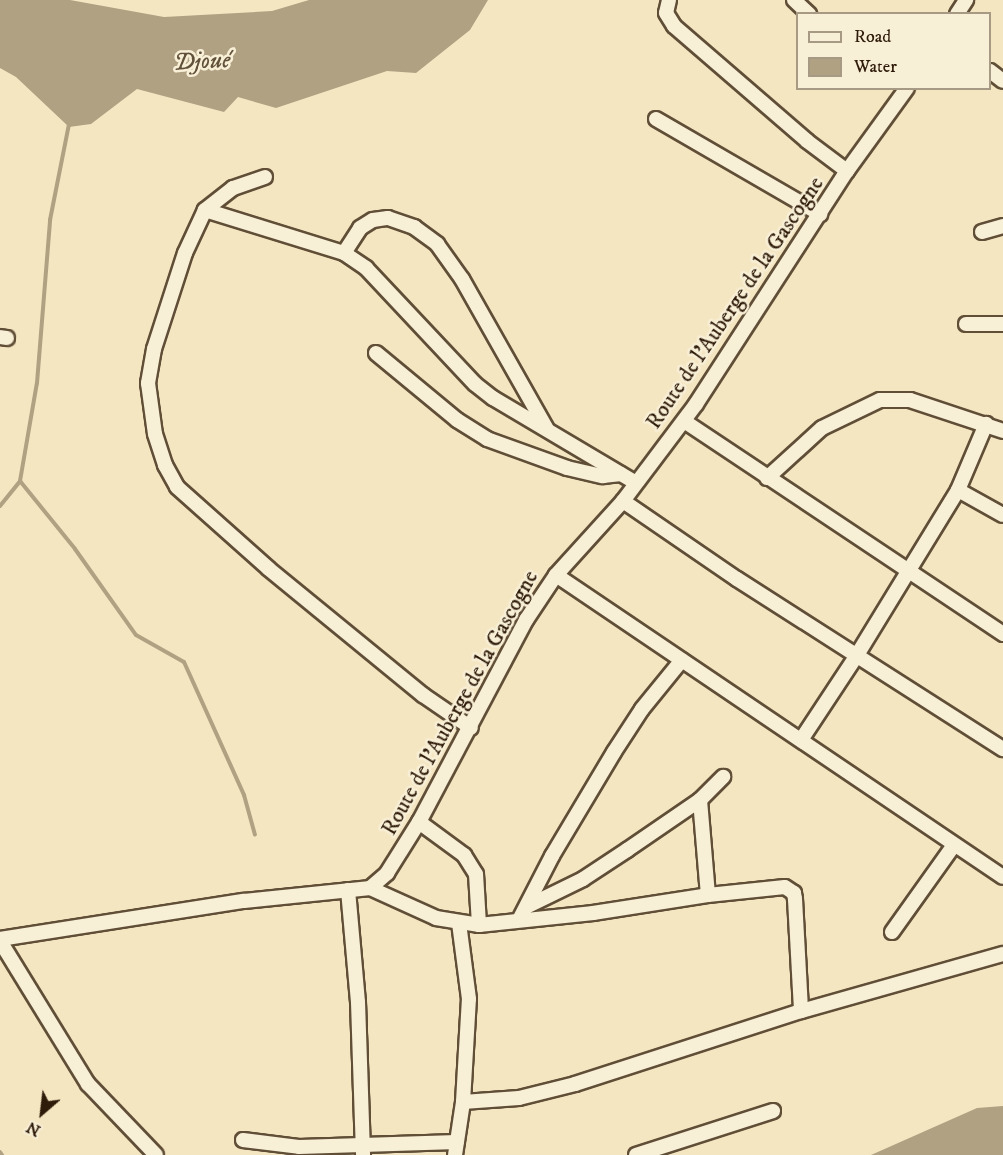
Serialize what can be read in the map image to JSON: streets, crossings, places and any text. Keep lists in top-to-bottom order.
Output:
{
  "streets": {
    "street": ["Route de l'Auberge de la Gascogne"]
  },
  "water": ["Djoué"],
  "legend": ["Road", "Water"],
  "north": "bottom left"
}
